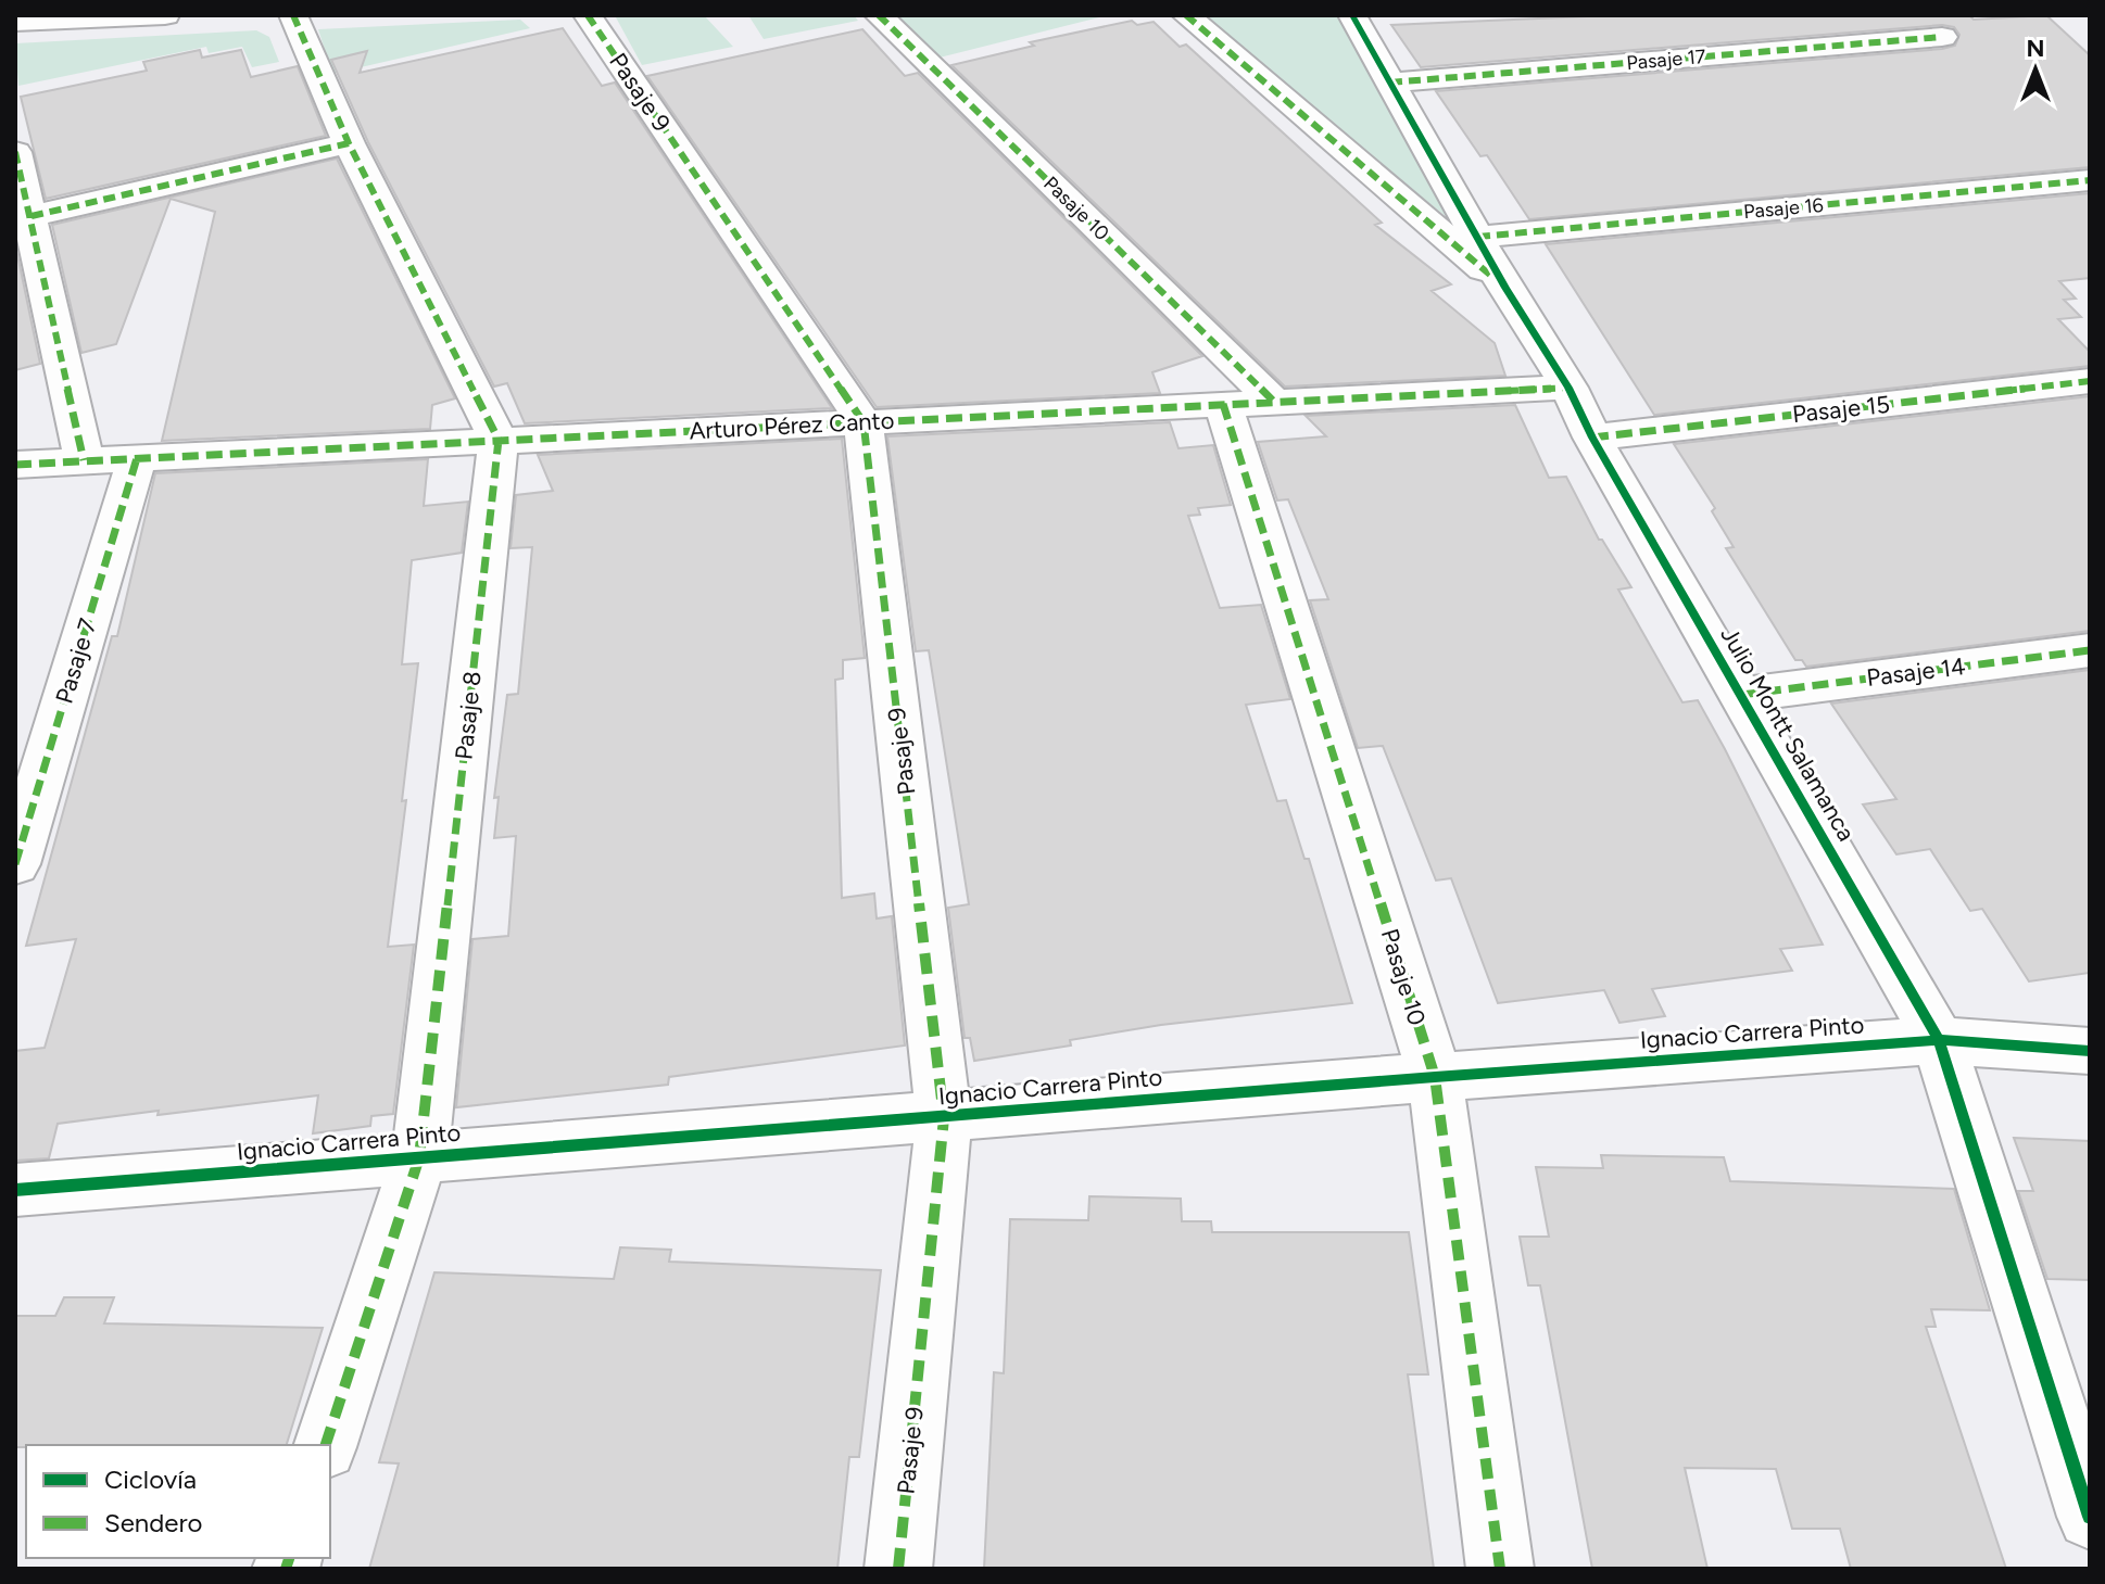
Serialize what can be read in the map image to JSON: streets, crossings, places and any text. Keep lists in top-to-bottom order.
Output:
{
  "streets": {
    "street": [
      "Pasaje 17",
      "Pasaje 9",
      "Pasaje 10",
      "Pasaje 16",
      "Pasaje 15",
      "Arturo Pérez Canto",
      "Pasaje 7",
      "Pasaje 14",
      "Pasaje 8",
      "Julio Montt Salamanca",
      "Ignacio Carrera Pinto"
    ]
  },
  "crossings": [
    ["Pasaje 17", "Julio Montt Salamanca"],
    ["Pasaje 9", "Arturo Pérez Canto"],
    ["Pasaje 9", "Ignacio Carrera Pinto"],
    ["Pasaje 10", "Arturo Pérez Canto"],
    ["Pasaje 10", "Ignacio Carrera Pinto"],
    ["Pasaje 16", "Julio Montt Salamanca"],
    ["Pasaje 15", "Julio Montt Salamanca"],
    ["Arturo Pérez Canto", "Pasaje 7"],
    ["Arturo Pérez Canto", "Pasaje 8"],
    ["Arturo Pérez Canto", "Julio Montt Salamanca"],
    ["Pasaje 14", "Julio Montt Salamanca"],
    ["Pasaje 8", "Ignacio Carrera Pinto"],
    ["Julio Montt Salamanca", "Ignacio Carrera Pinto"]
  ],
  "legend": ["Ciclovía", "Sendero"],
  "north": "top"
}
